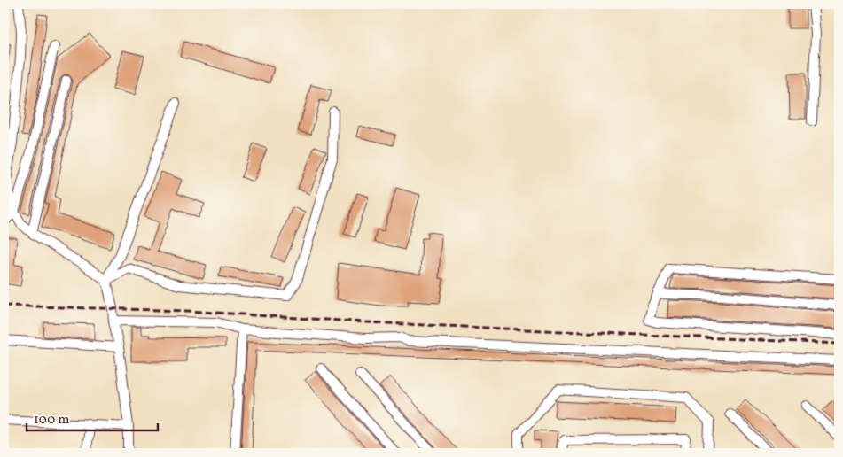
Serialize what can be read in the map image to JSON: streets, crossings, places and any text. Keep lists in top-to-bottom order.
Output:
{
  "scale_bar": "100 m"
}
